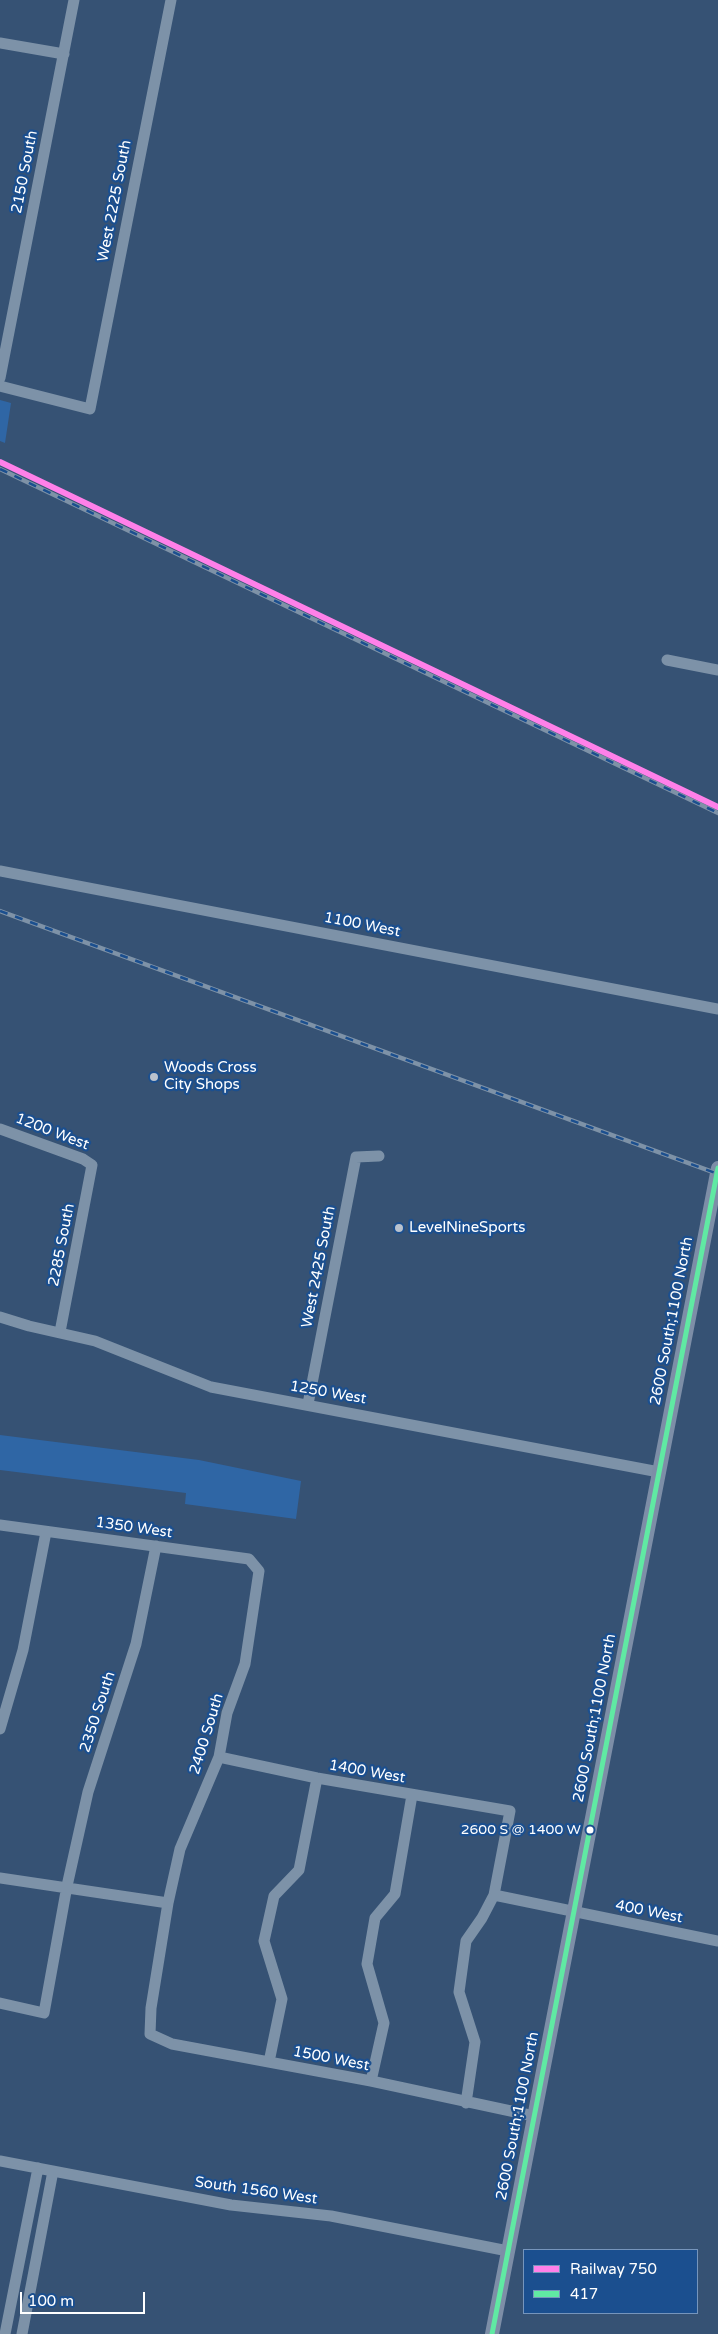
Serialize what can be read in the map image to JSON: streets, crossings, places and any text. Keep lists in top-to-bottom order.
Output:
{
  "streets": {
    "main road": ["2600 South;1100 North"],
    "street": [
      "2150 South",
      "West 2225 South",
      "1100 West",
      "1200 West",
      "2285 South",
      "West 2425 South",
      "1250 West",
      "1350 West",
      "2350 South",
      "2400 South",
      "1400 West",
      "400 West",
      "1500 West",
      "South 1560 West"
    ]
  },
  "crossings": [
    ["1200 West", "2285 South"],
    ["2285 South", "1250 West"],
    ["West 2425 South", "1250 West"],
    ["2600 South;1100 North", "1250 West"],
    ["2600 South;1100 North", "400 West"],
    ["2600 South;1100 North", "1500 West"],
    ["2600 South;1100 North", "South 1560 West"],
    ["1350 West", "2350 South"],
    ["1350 West", "2400 South"],
    ["2400 South", "1400 West"],
    ["2400 South", "1500 West"],
    ["1400 West", "400 West"]
  ],
  "places": ["Woods Cross City Shops", "LevelNineSports", "2600 S @ 1400 W"],
  "lines": ["rail line 750", "transit line 417"],
  "legend": ["Railway 750", "417"],
  "scale_bar": "100 m"
}
